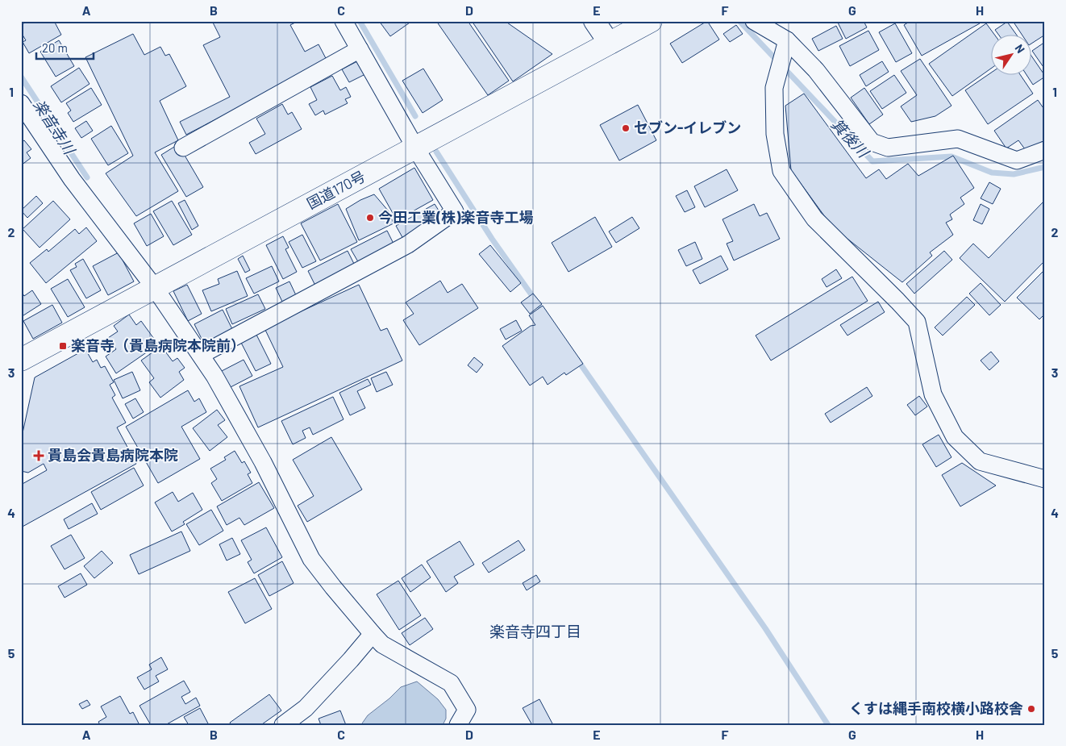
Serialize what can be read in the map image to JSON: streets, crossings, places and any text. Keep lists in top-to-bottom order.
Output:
{
  "streets": {
    "highway": ["国道170号"]
  },
  "districts": ["楽音寺四丁目"],
  "water": ["楽音寺川", "箕後川"],
  "places": {
    "other": ["セブン-イレブン", "今田工業(株)楽音寺工場", "くすは縄手南校横小路校舎"],
    "transit": ["楽音寺（貴島病院本院前）"],
    "health": ["貴島会貴島病院本院"]
  },
  "scale_bar": "20 m",
  "north": "top right",
  "grid": {
    "columns": [
      "A",
      "B",
      "C",
      "D",
      "E",
      "F",
      "G",
      "H"
    ],
    "rows": [
      "1",
      "2",
      "3",
      "4",
      "5"
    ]
  }
}
